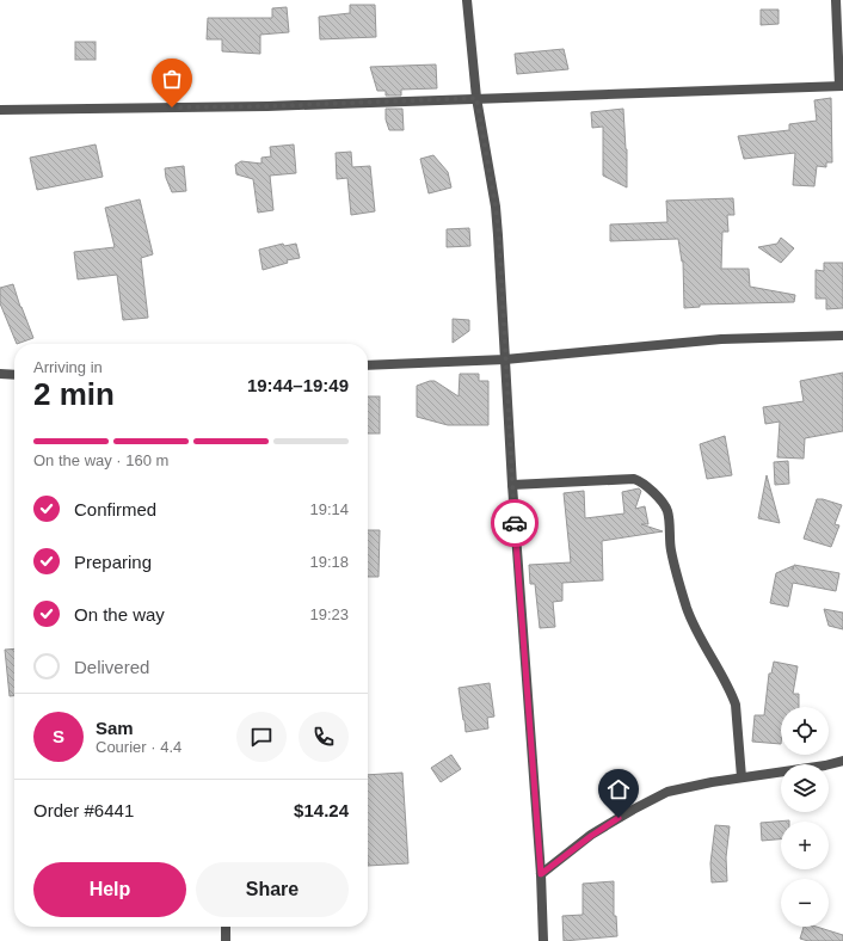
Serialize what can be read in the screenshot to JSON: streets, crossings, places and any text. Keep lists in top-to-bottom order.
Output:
{
  "page": {
    "heading": ["2 min", "Arriving in", "19:44–19:49"],
    "panel": [
      "Sam",
      "Courier · 4.4",
      "Order #6441",
      "$14.24"
    ],
    "bar": "On the way · 160 m",
    "list": [
      ["Confirmed", "19:14"],
      ["Preparing", "19:18"],
      ["On the way", "19:23"],
      "Delivered"
    ],
    "map_buttons": ["+", "−"],
    "round": "S",
    "buttons": ["Help", "Share"]
  }
}
